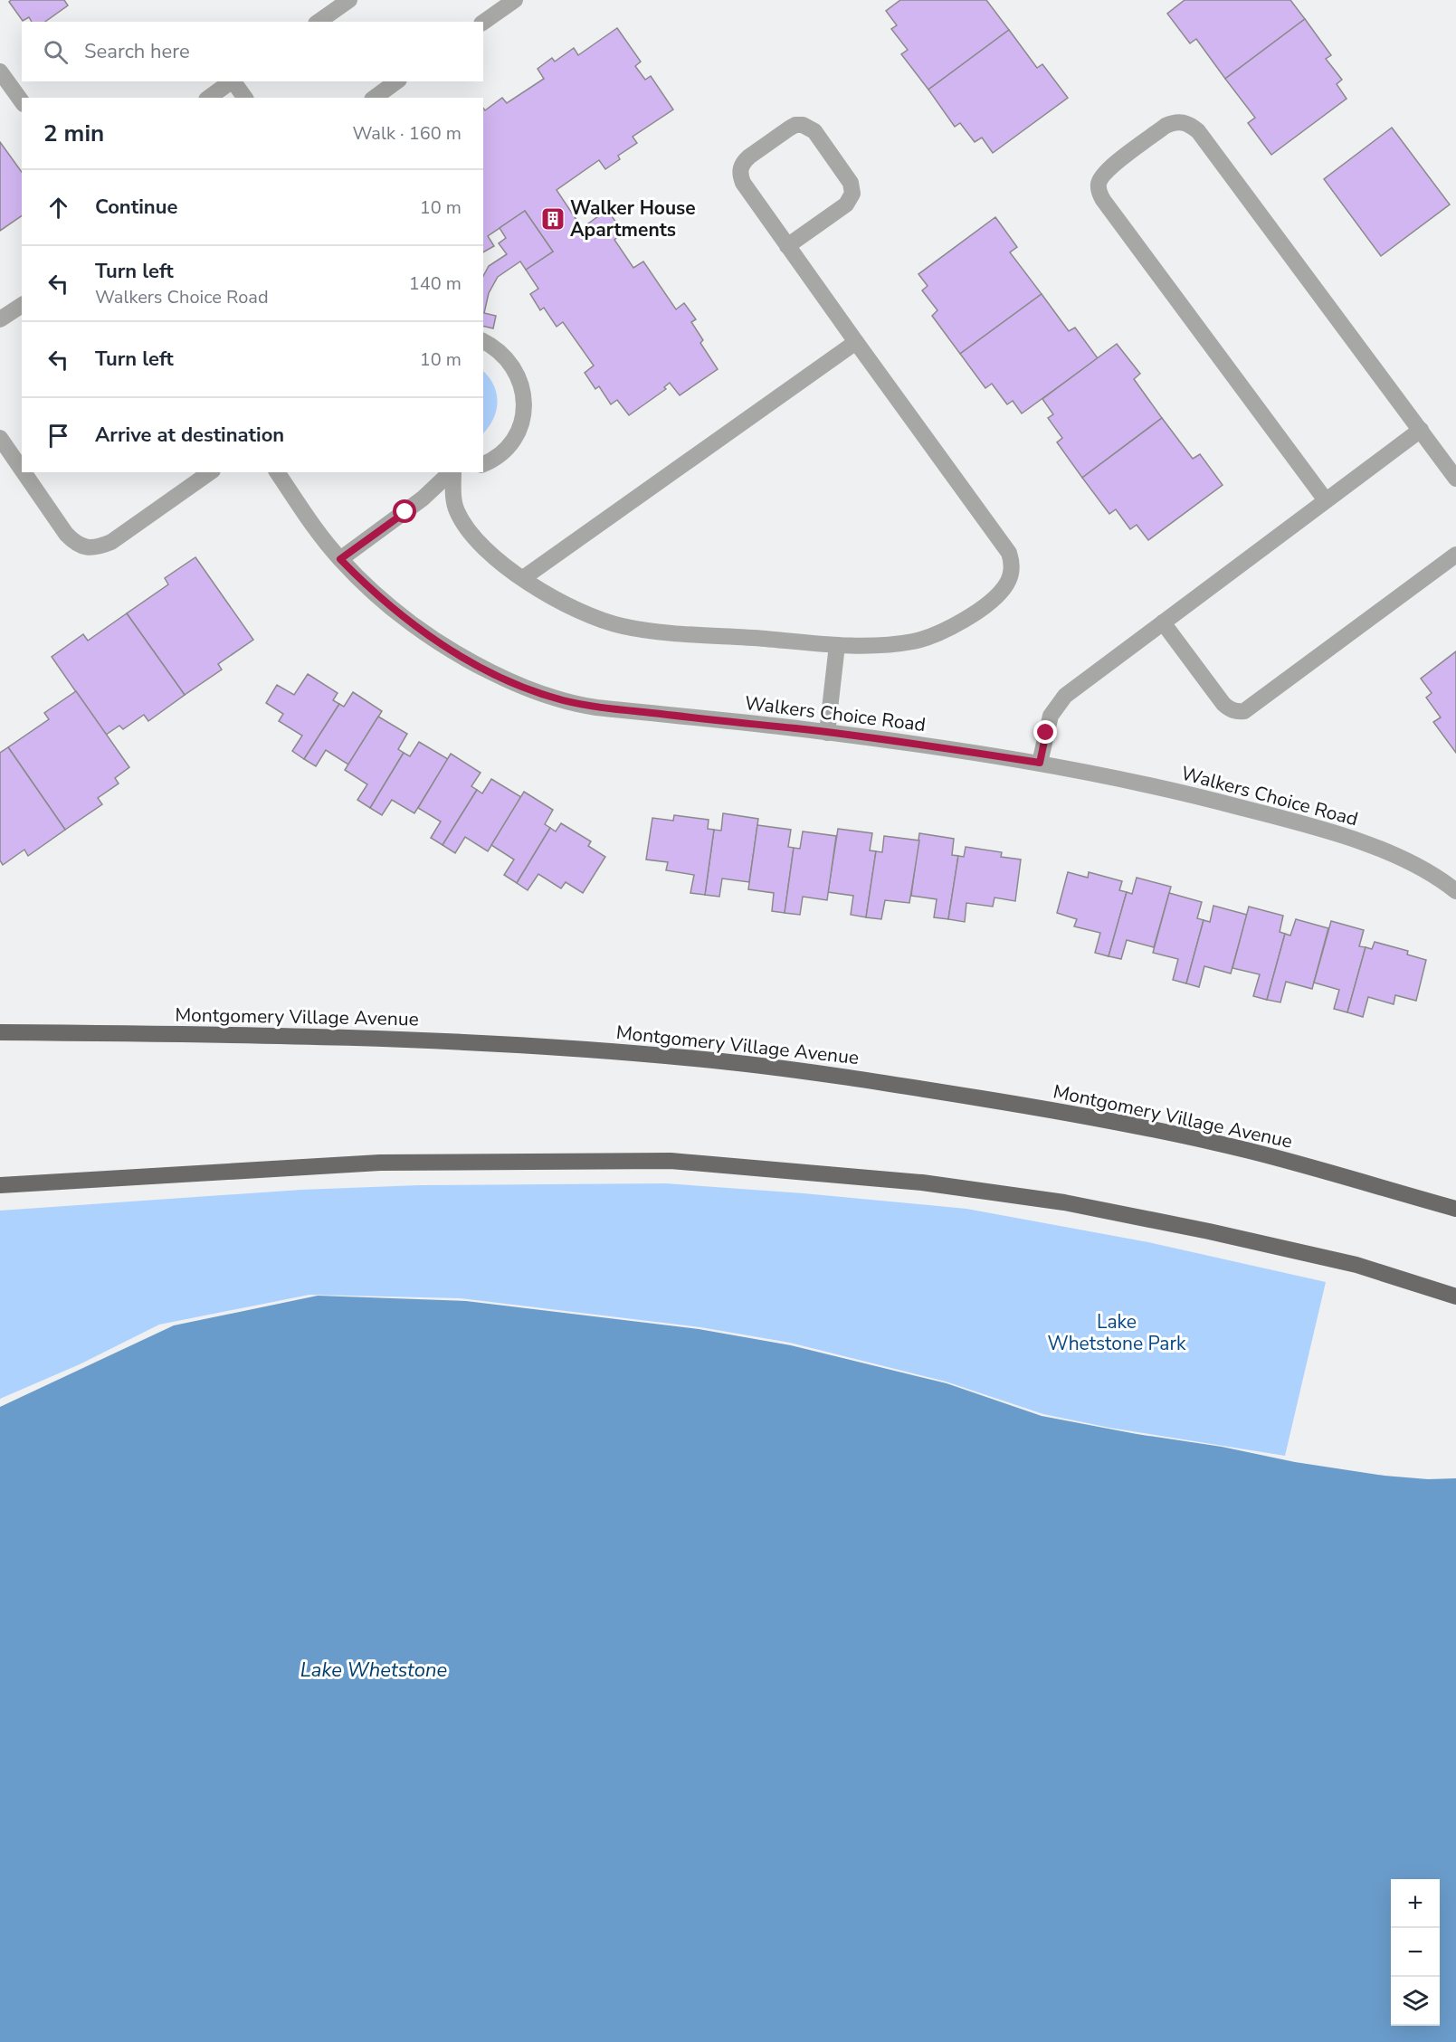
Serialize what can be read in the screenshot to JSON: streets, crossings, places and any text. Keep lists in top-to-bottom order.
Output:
{
  "streets": {
    "main road": ["Montgomery Village Avenue"],
    "street": ["Walkers Choice Road"]
  },
  "water": ["Lake Whetstone"],
  "parks": ["Lake Whetstone Park"],
  "places": {
    "building": ["Walker House Apartments"]
  },
  "page": {
    "search": "Search here",
    "heading": ["2 min", "Walk · 160 m"],
    "list": [
      ["Continue", "10 m"],
      ["Turn left", "Walkers Choice Road", "140 m"],
      ["Turn left", "10 m"],
      "Arrive at destination"
    ],
    "map_buttons": ["+", "−"]
  }
}
